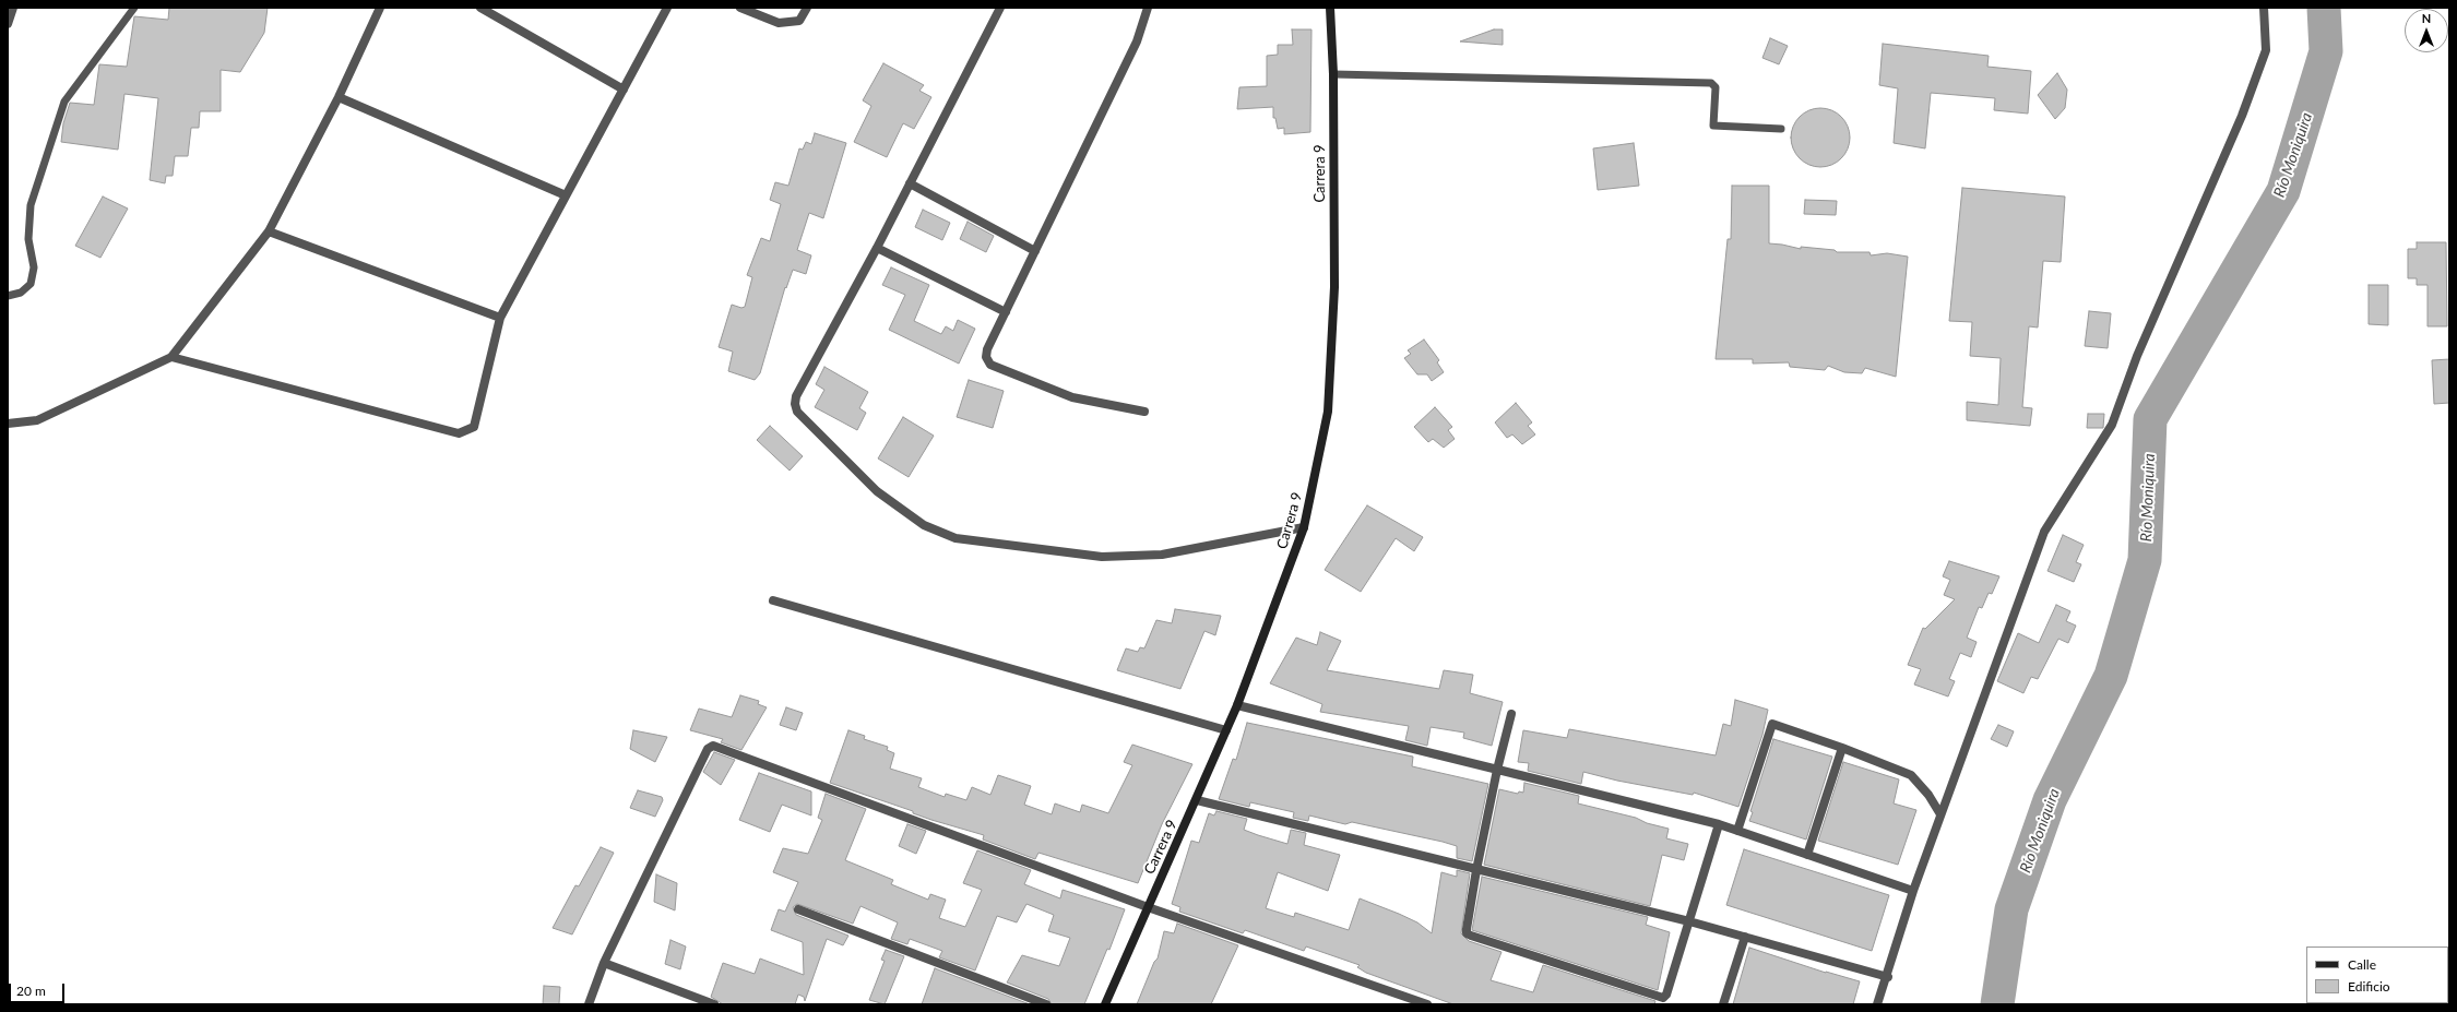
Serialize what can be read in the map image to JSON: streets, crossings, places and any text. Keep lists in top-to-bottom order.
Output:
{
  "streets": {
    "main road": ["Carrera 9"]
  },
  "water": ["Río Moniquira"],
  "legend": ["Calle", "Edificio"],
  "scale_bar": "20 m",
  "north": "top"
}
